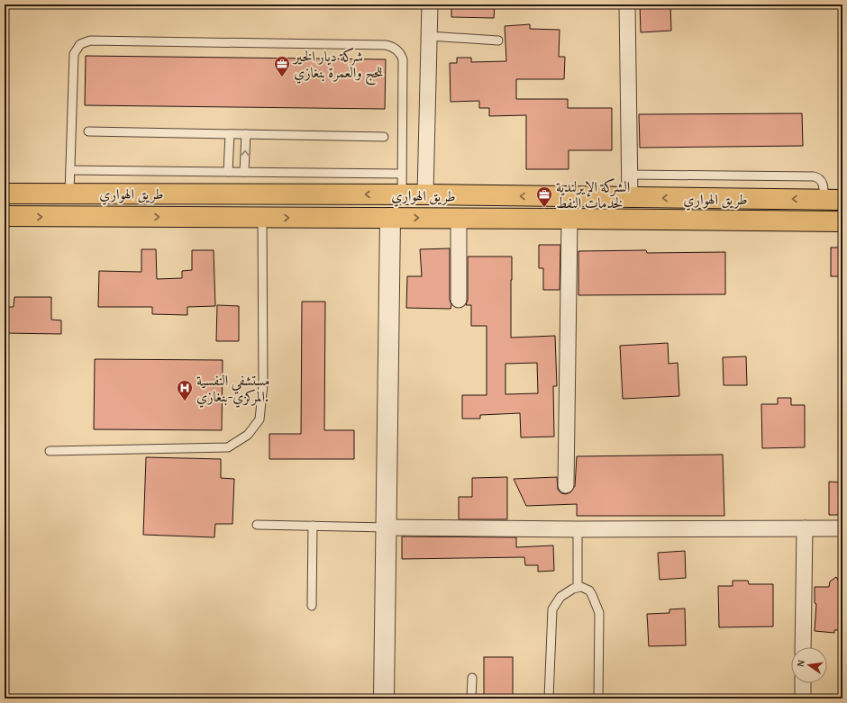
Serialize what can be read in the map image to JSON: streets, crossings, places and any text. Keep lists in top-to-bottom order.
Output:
{
  "streets": {
    "highway": ["طريق الهواري"]
  },
  "places": {
    "office": ["شركة ديار الخير للحج والعمرة بنغازي", "الشركة الإيرلندية لخدمات النفط"],
    "hospital": ["مستشفي النفسية المركزي-بنغازي."]
  },
  "north": "left"
}
